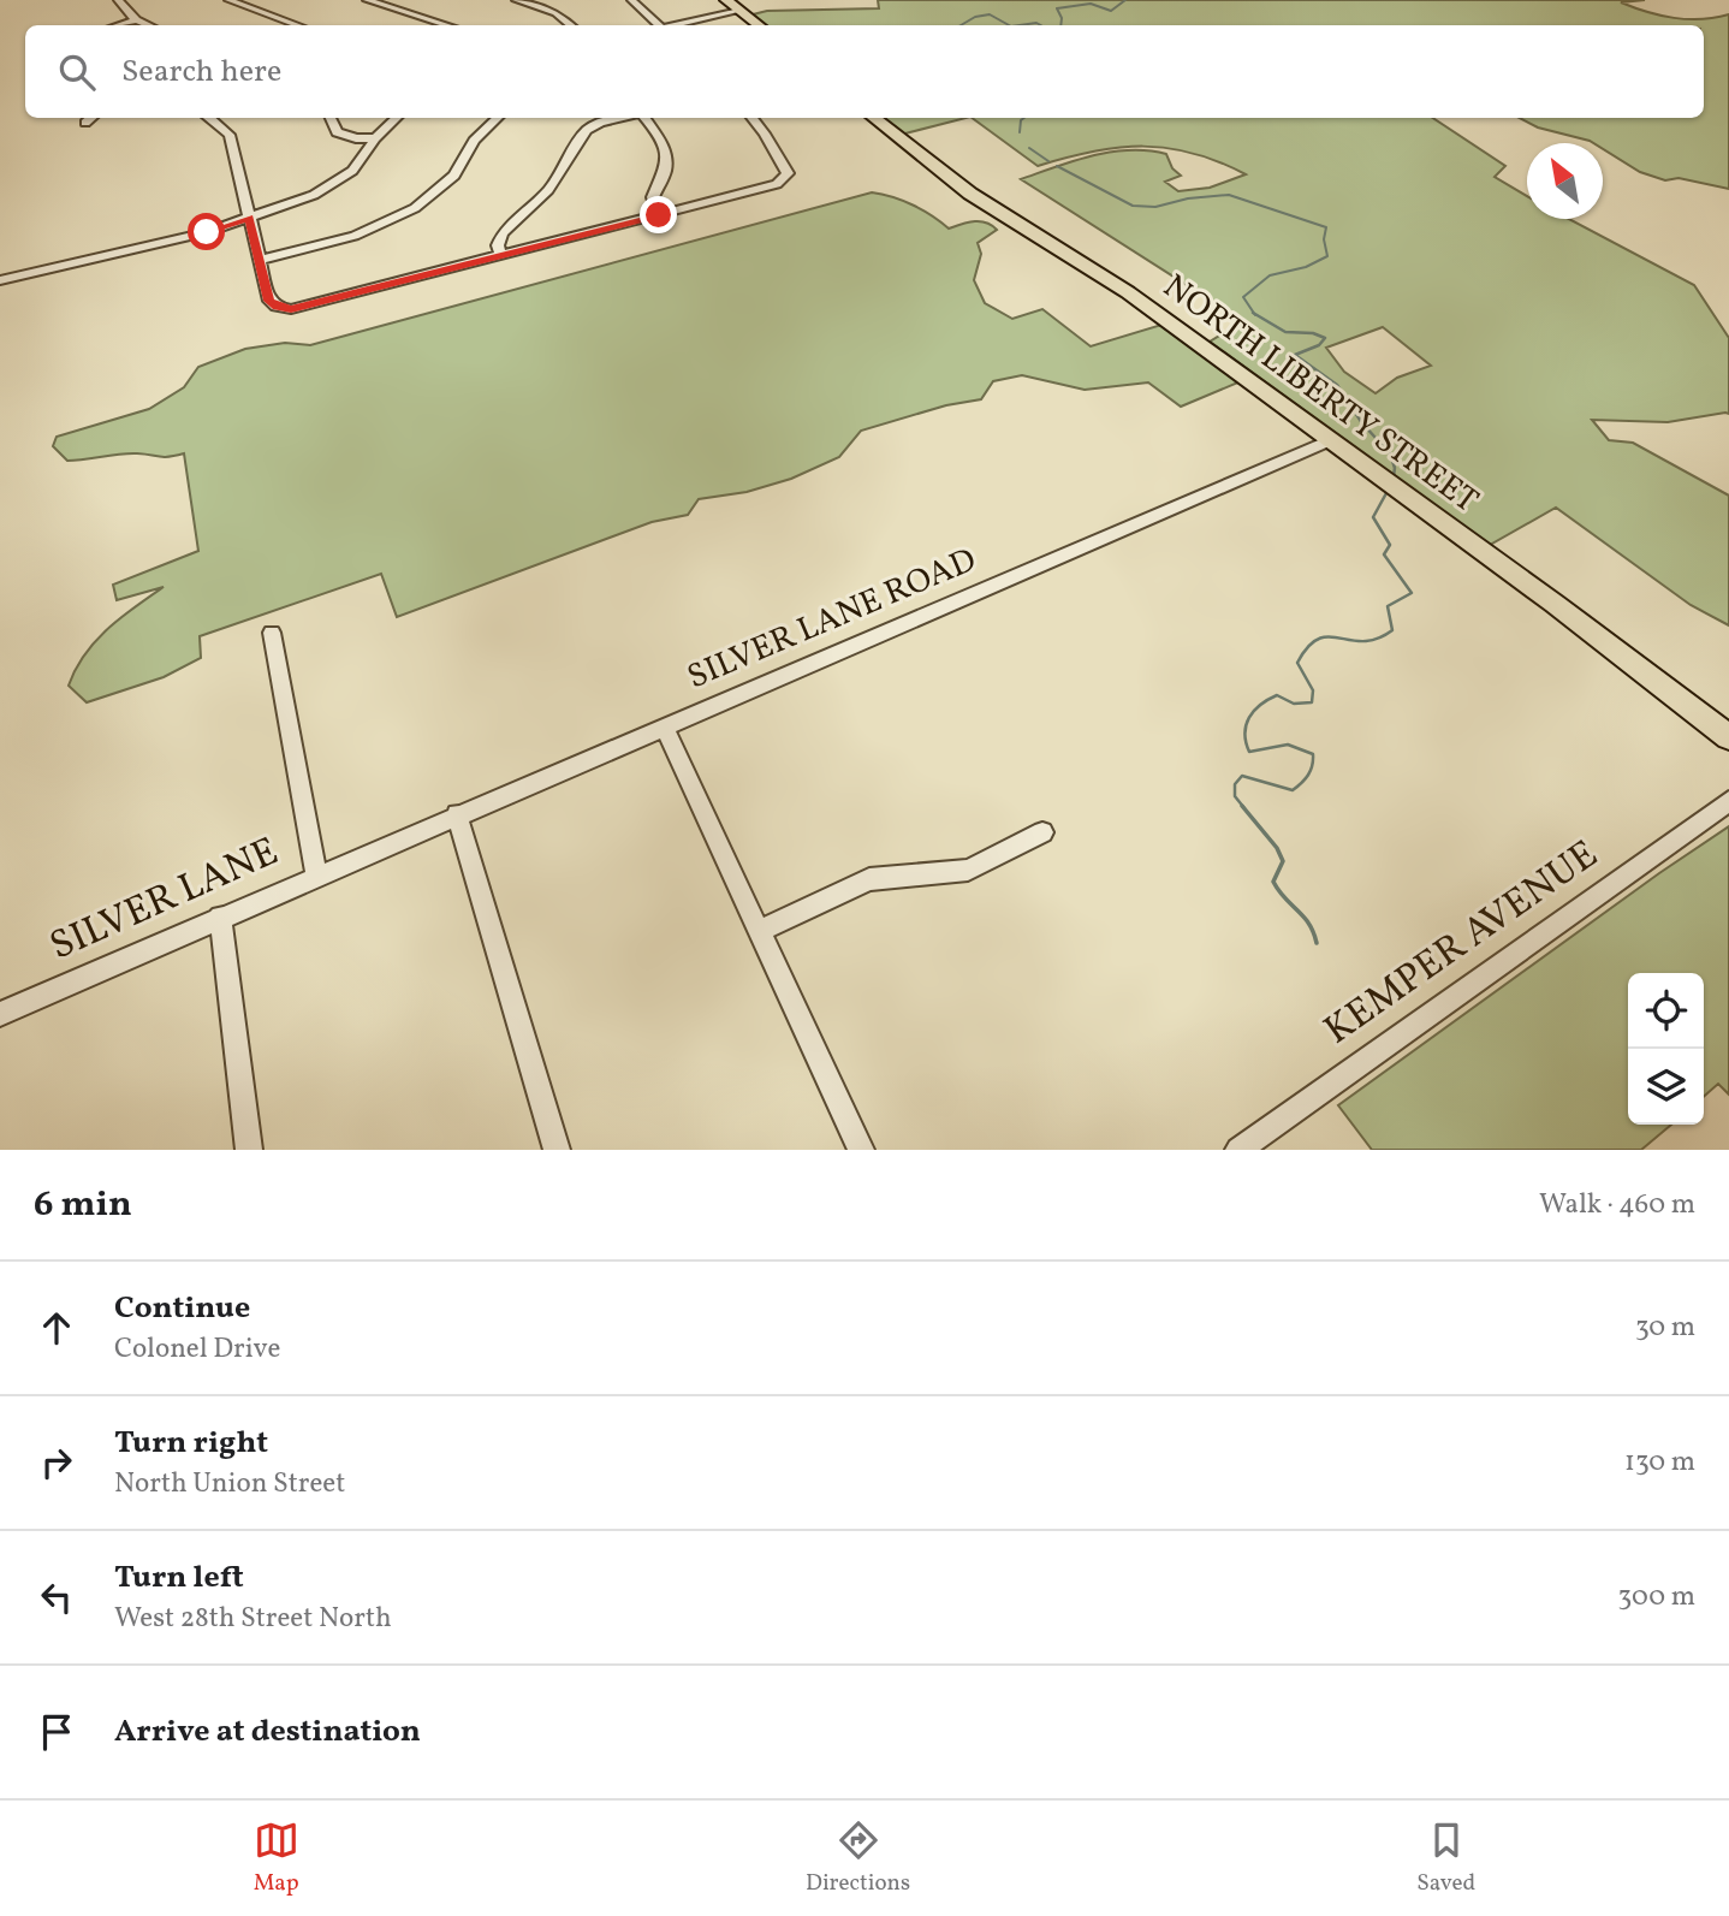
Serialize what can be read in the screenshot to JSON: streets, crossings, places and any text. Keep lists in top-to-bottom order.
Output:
{
  "streets": {
    "main road": ["NORTH LIBERTY STREET"],
    "street": ["SILVER LANE ROAD", "SILVER LANE", "KEMPER AVENUE"]
  },
  "crossings": [
    ["NORTH LIBERTY STREET", "SILVER LANE ROAD"],
    ["SILVER LANE ROAD", "SILVER LANE"]
  ],
  "north": "top left",
  "page": {
    "search": "Search here",
    "heading": ["6 min", "Walk · 460 m"],
    "list": [
      ["Continue", "Colonel Drive", "30 m"],
      ["Turn right", "North Union Street", "130 m"],
      ["Turn left", "West 28th Street North", "300 m"],
      "Arrive at destination"
    ],
    "nav": ["Map", "Directions", "Saved"]
  }
}
